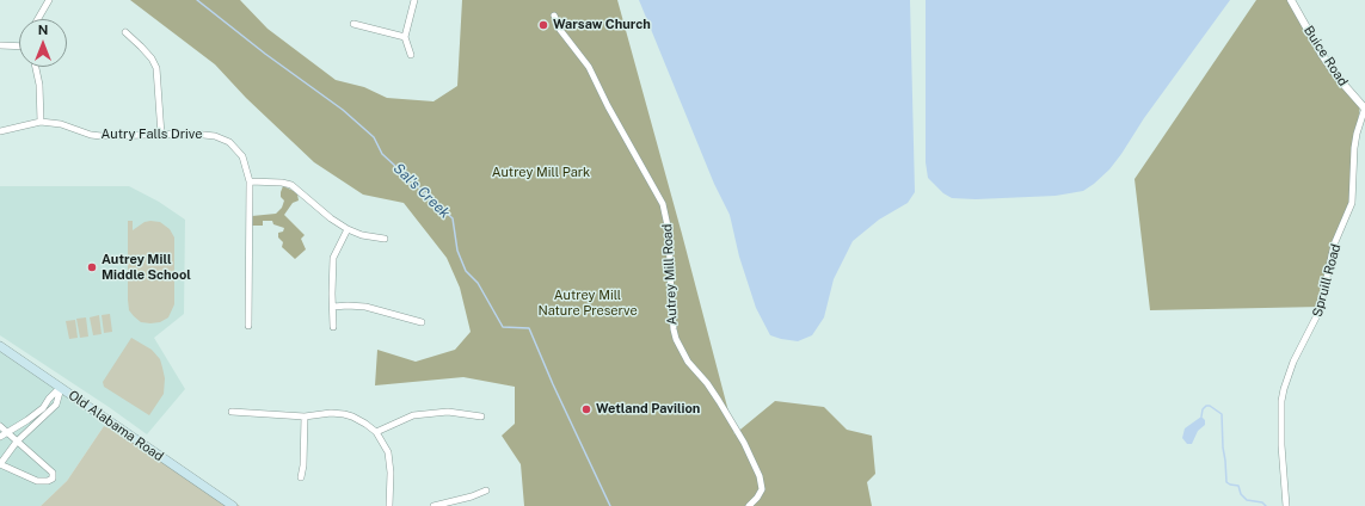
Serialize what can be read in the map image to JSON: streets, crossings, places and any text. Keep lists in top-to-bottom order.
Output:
{
  "streets": {
    "main road": ["Old Alabama Road"],
    "street": [
      "Buice Road",
      "Autry Falls Drive",
      "Autrey Mill Road",
      "Spruill Road"
    ]
  },
  "crossings": [
    ["Buice Road", "Spruill Road"]
  ],
  "water": ["Sal's Creek"],
  "parks": ["Autrey Mill Park", "Autrey Mill Nature Preserve"],
  "places": ["Warsaw Church", "Autrey Mill Middle School", "Wetland Pavilion"],
  "north": "top"
}
